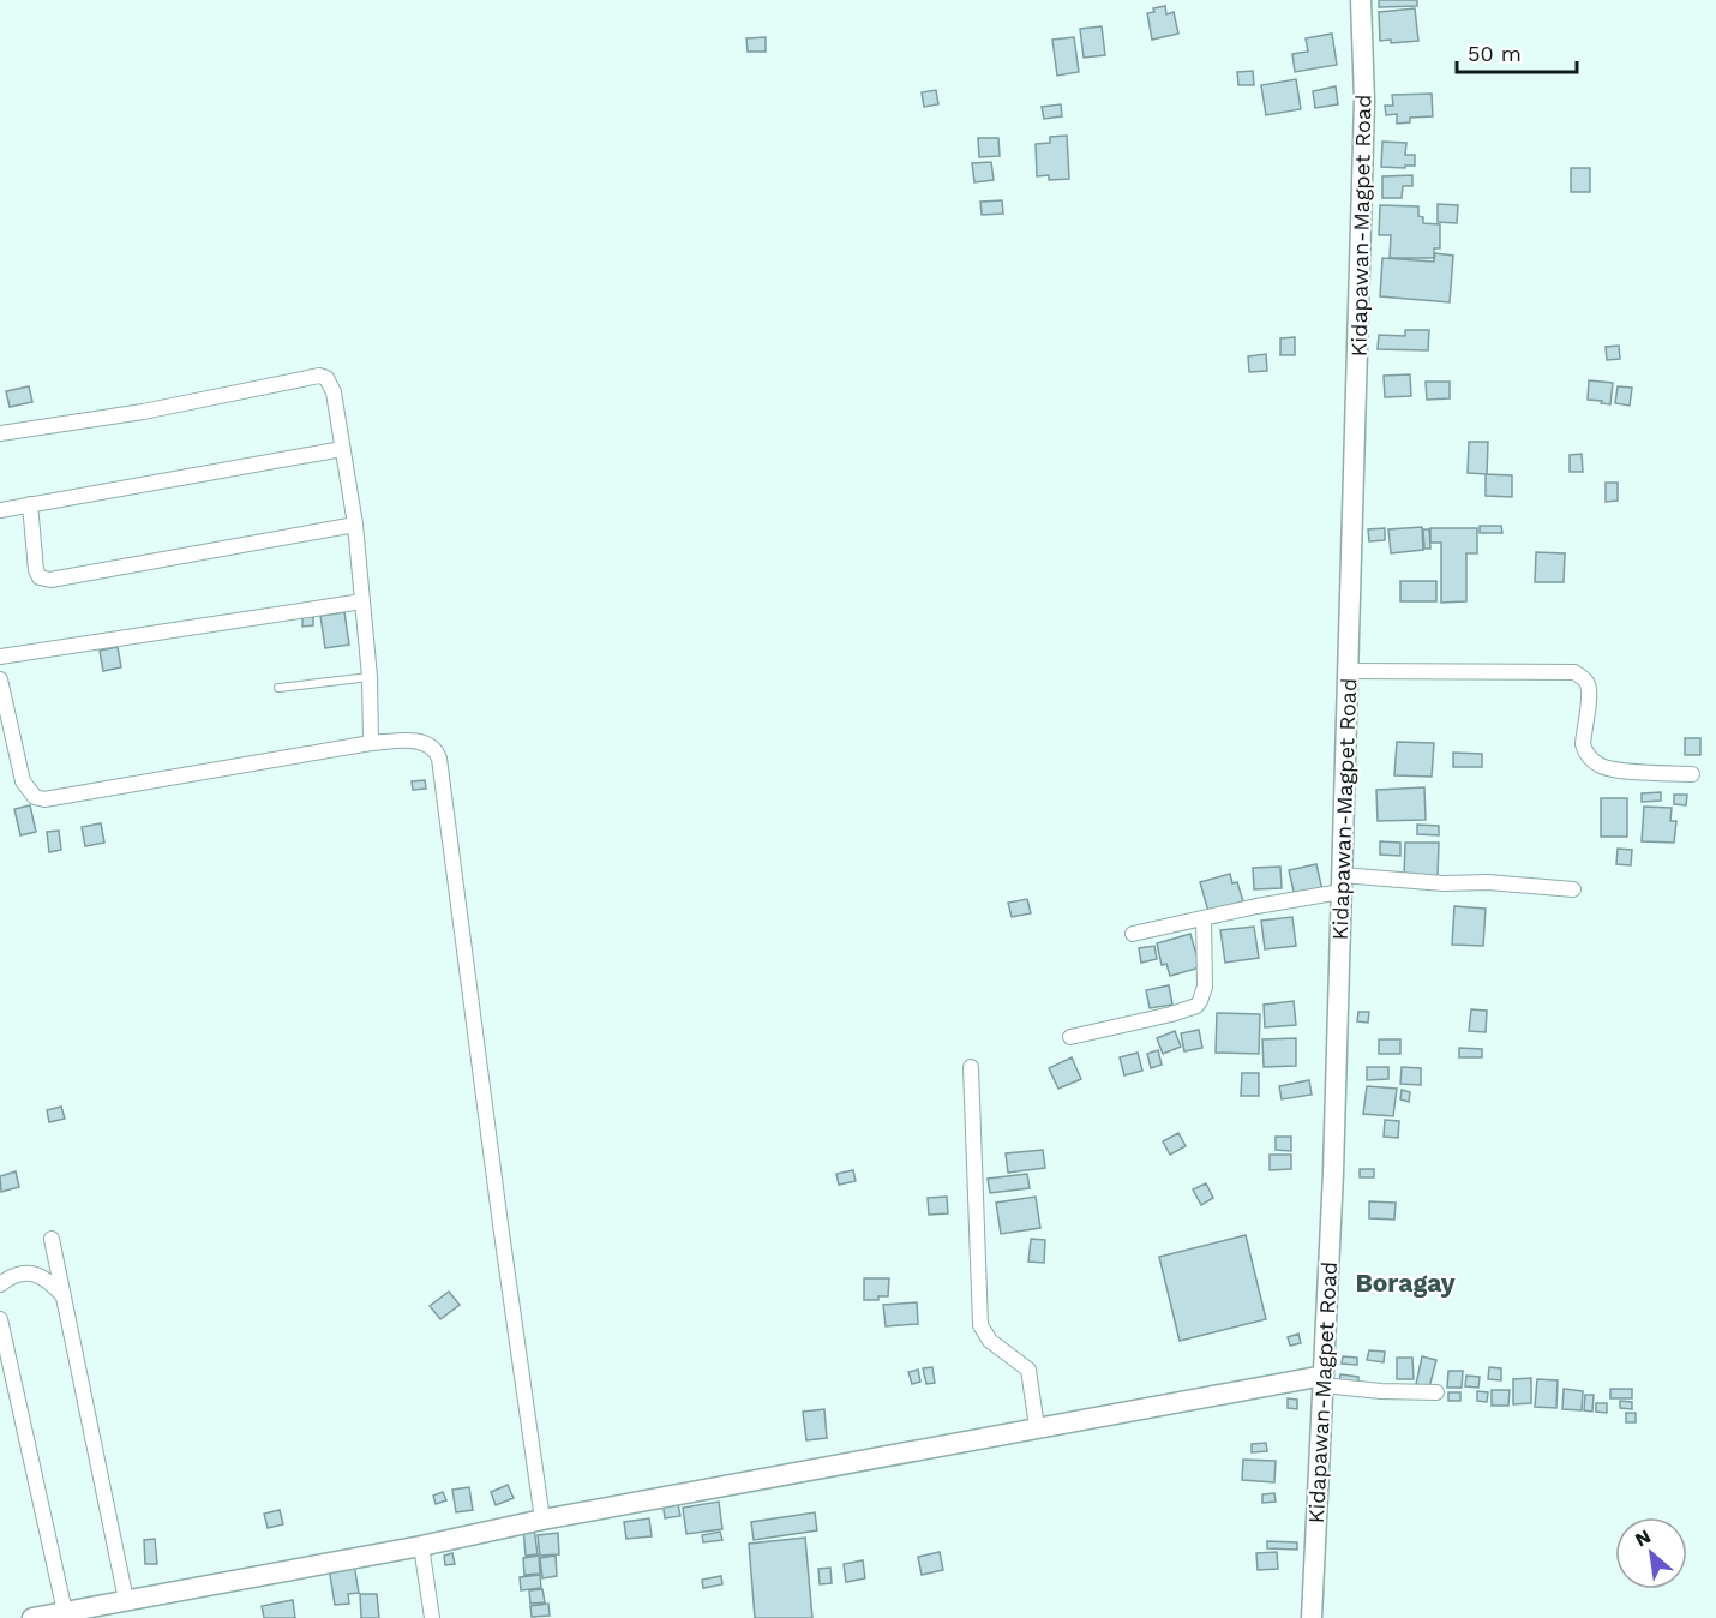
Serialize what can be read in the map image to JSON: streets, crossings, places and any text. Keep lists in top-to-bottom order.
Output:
{
  "streets": {
    "main road": ["Kidapawan-Magpet Road"]
  },
  "districts": ["Boragay"],
  "scale_bar": "50 m",
  "north": "top left"
}
